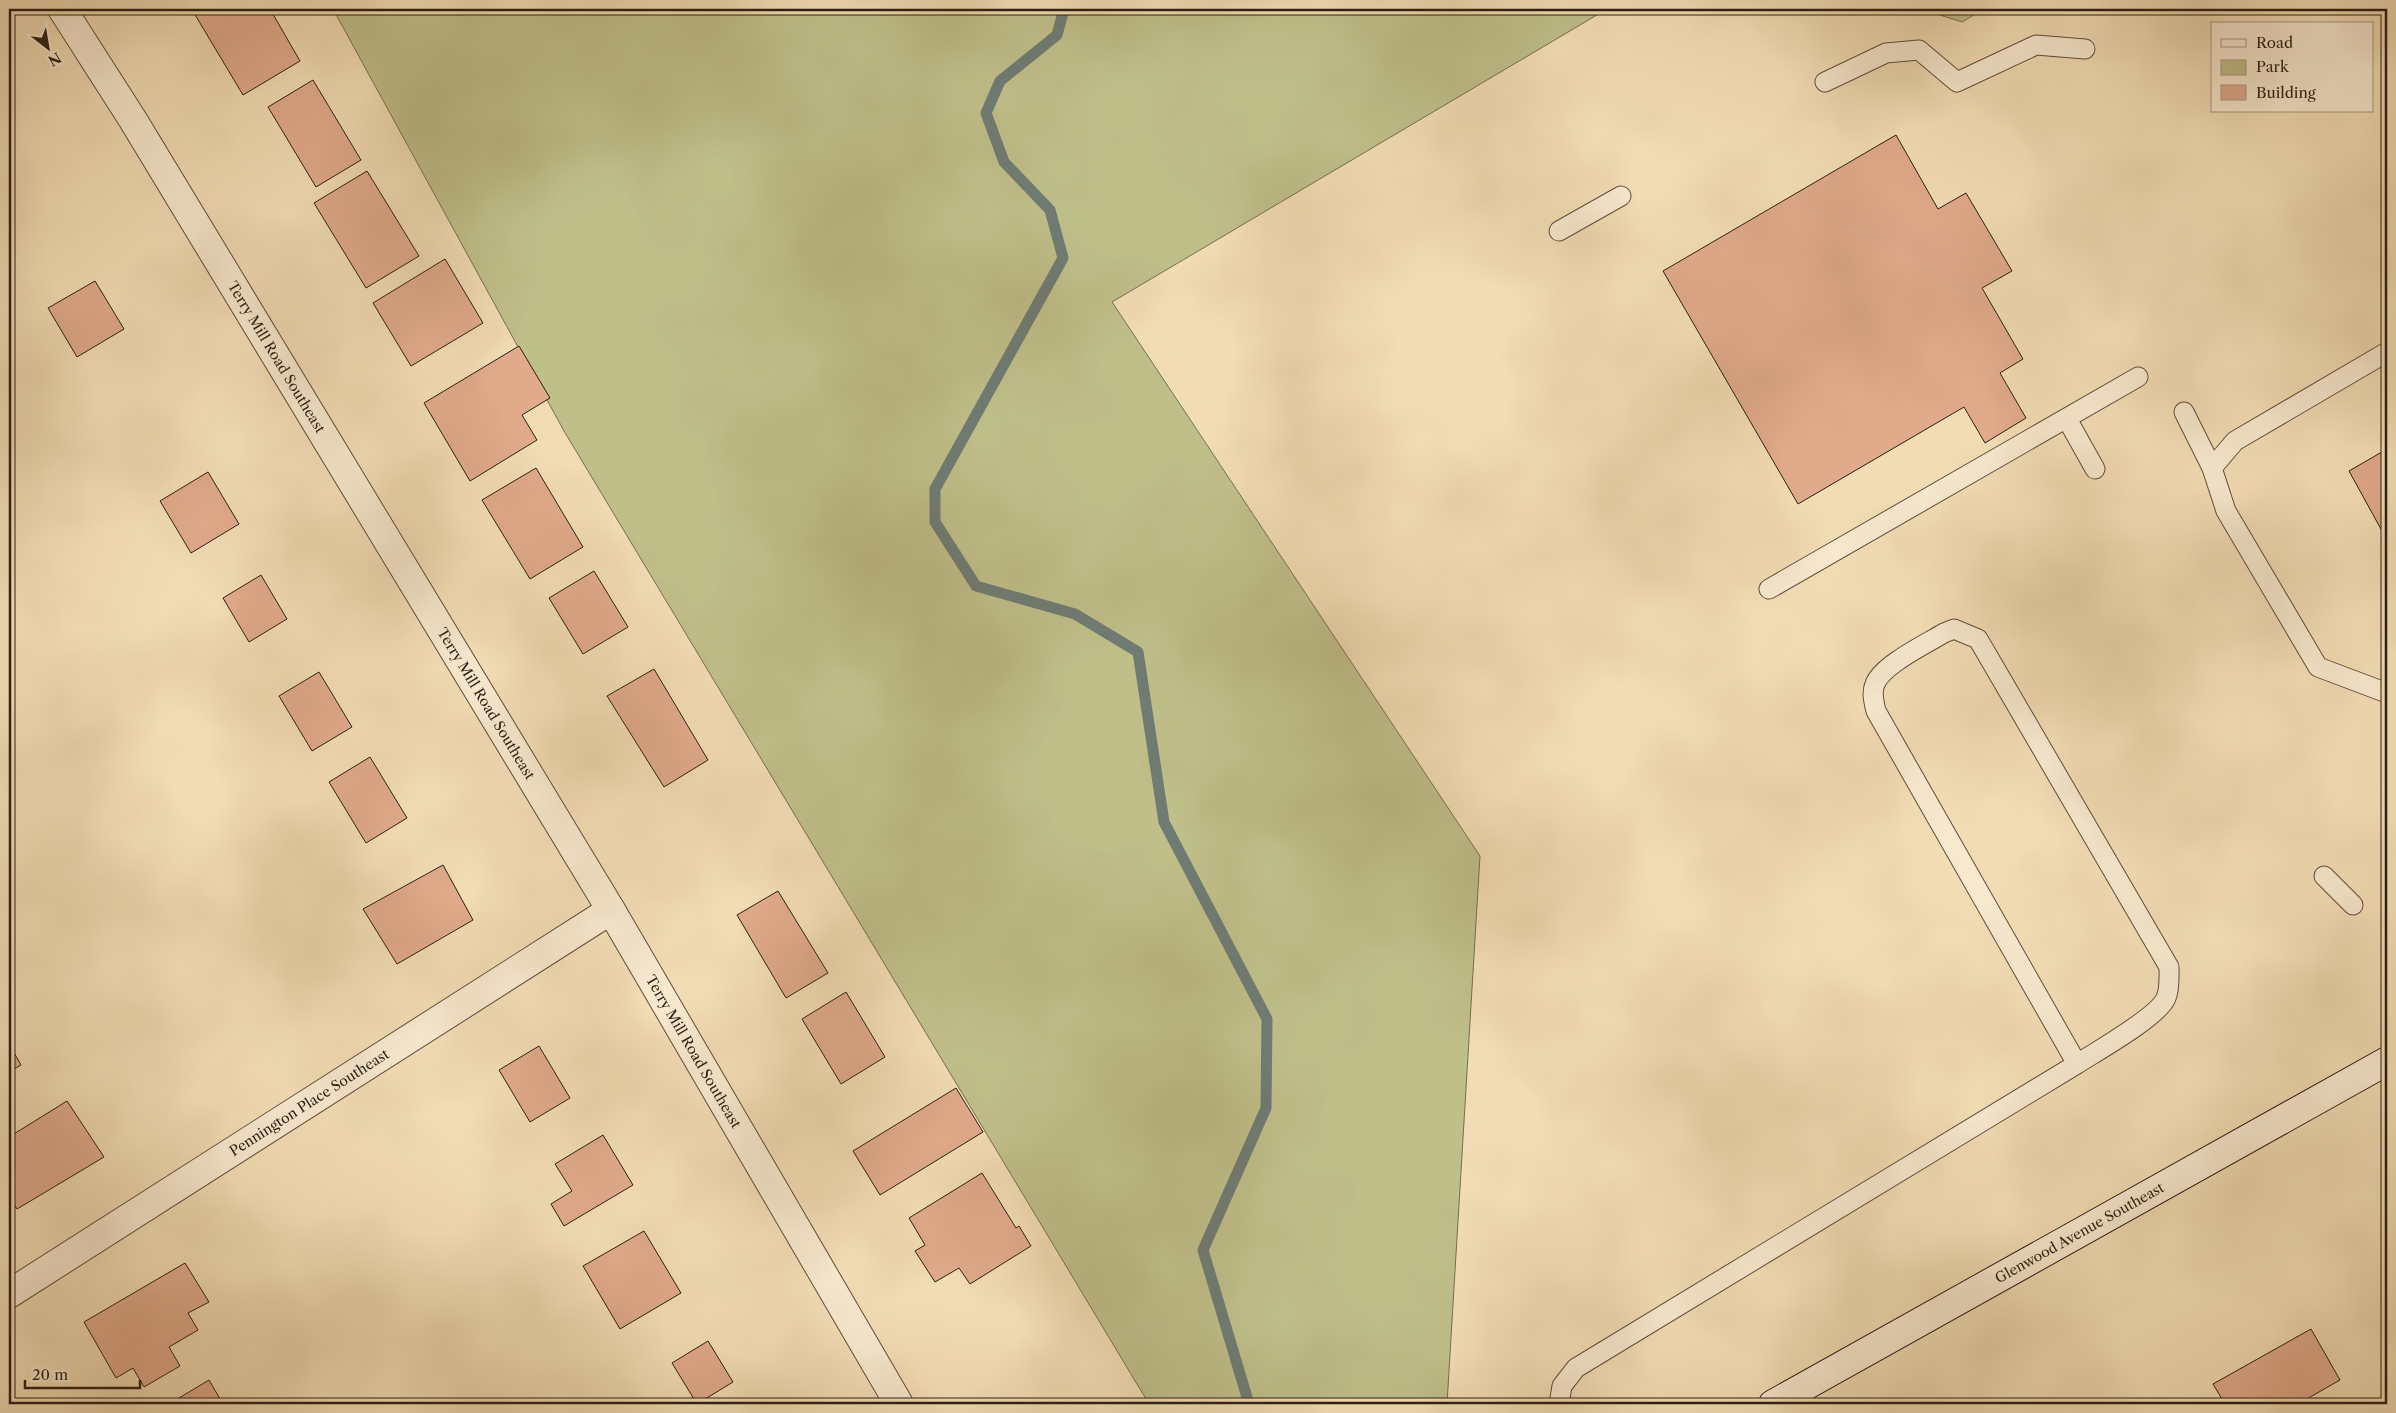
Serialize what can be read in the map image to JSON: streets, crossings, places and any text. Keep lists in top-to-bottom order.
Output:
{
  "streets": {
    "street": ["Terry Mill Road Southeast", "Pennington Place Southeast", "Glenwood Avenue Southeast"]
  },
  "crossings": [
    ["Terry Mill Road Southeast", "Pennington Place Southeast"]
  ],
  "legend": ["Road", "Park", "Building"],
  "scale_bar": "20 m",
  "north": "bottom right"
}
